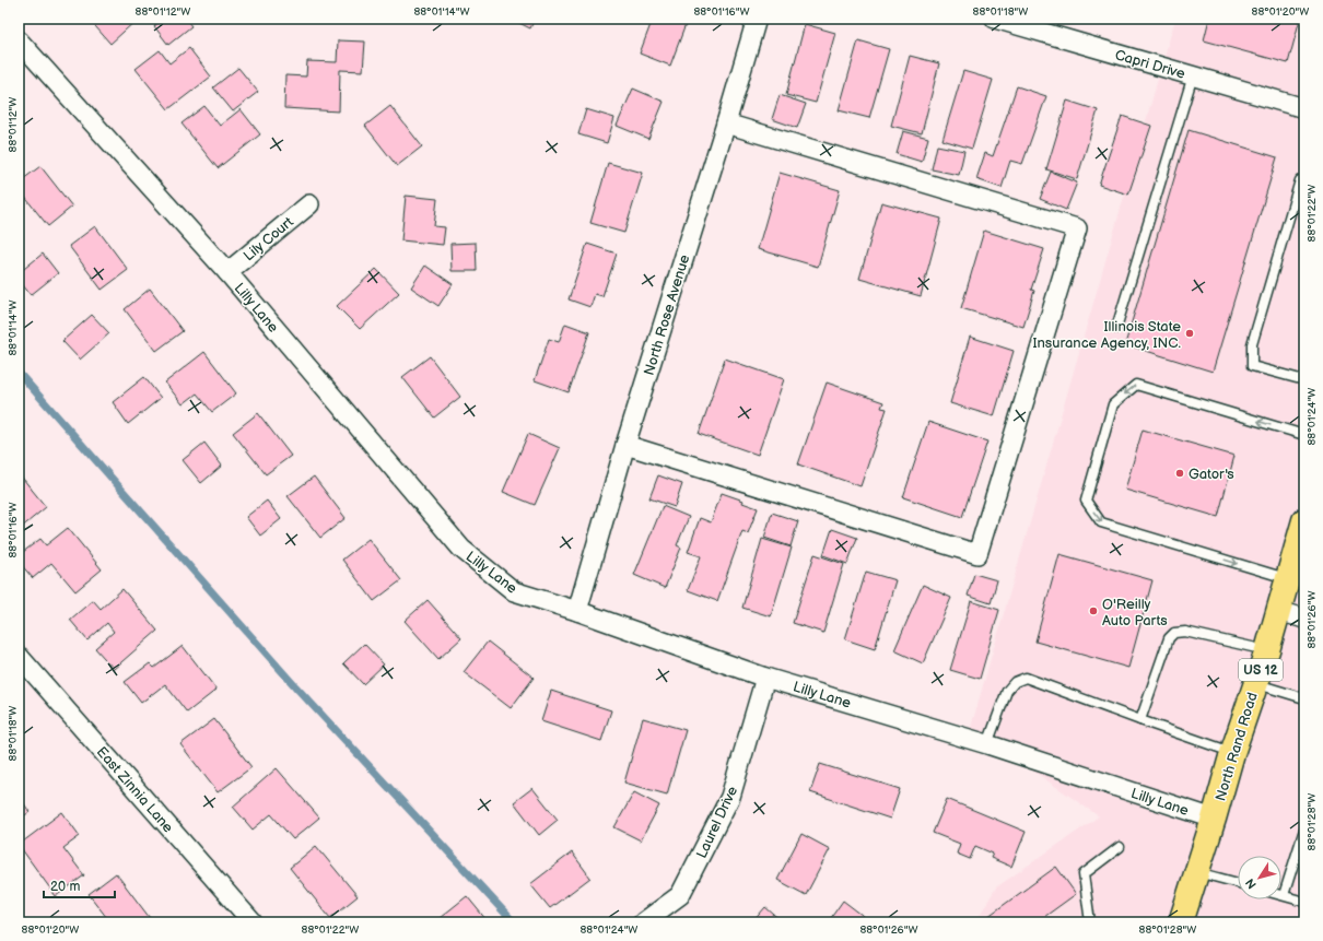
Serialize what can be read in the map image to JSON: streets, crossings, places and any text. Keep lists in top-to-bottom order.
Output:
{
  "streets": {
    "main road": ["US 12", "North Rand Road"],
    "street": [
      "Capri Drive",
      "Lily Court",
      "Lilly Lane",
      "North Rose Avenue",
      "East Zinnia Lane",
      "Laurel Drive"
    ]
  },
  "crossings": [
    ["Lily Court", "Lilly Lane"],
    ["Lilly Lane", "North Rose Avenue"],
    ["Lilly Lane", "North Rand Road"],
    ["Lilly Lane", "Laurel Drive"]
  ],
  "places": ["Illinois State Insurance Agency, INC.", "Gator's", "O'Reilly Auto Parts"],
  "scale_bar": "20 m",
  "north": "bottom left",
  "coordinates": [
    "88°01'12\"W",
    "88°01'14\"W",
    "88°01'16\"W",
    "88°01'18\"W",
    "88°01'20\"W",
    "88°01'22\"W",
    "88°01'24\"W",
    "88°01'26\"W",
    "88°01'28\"W"
  ]
}
